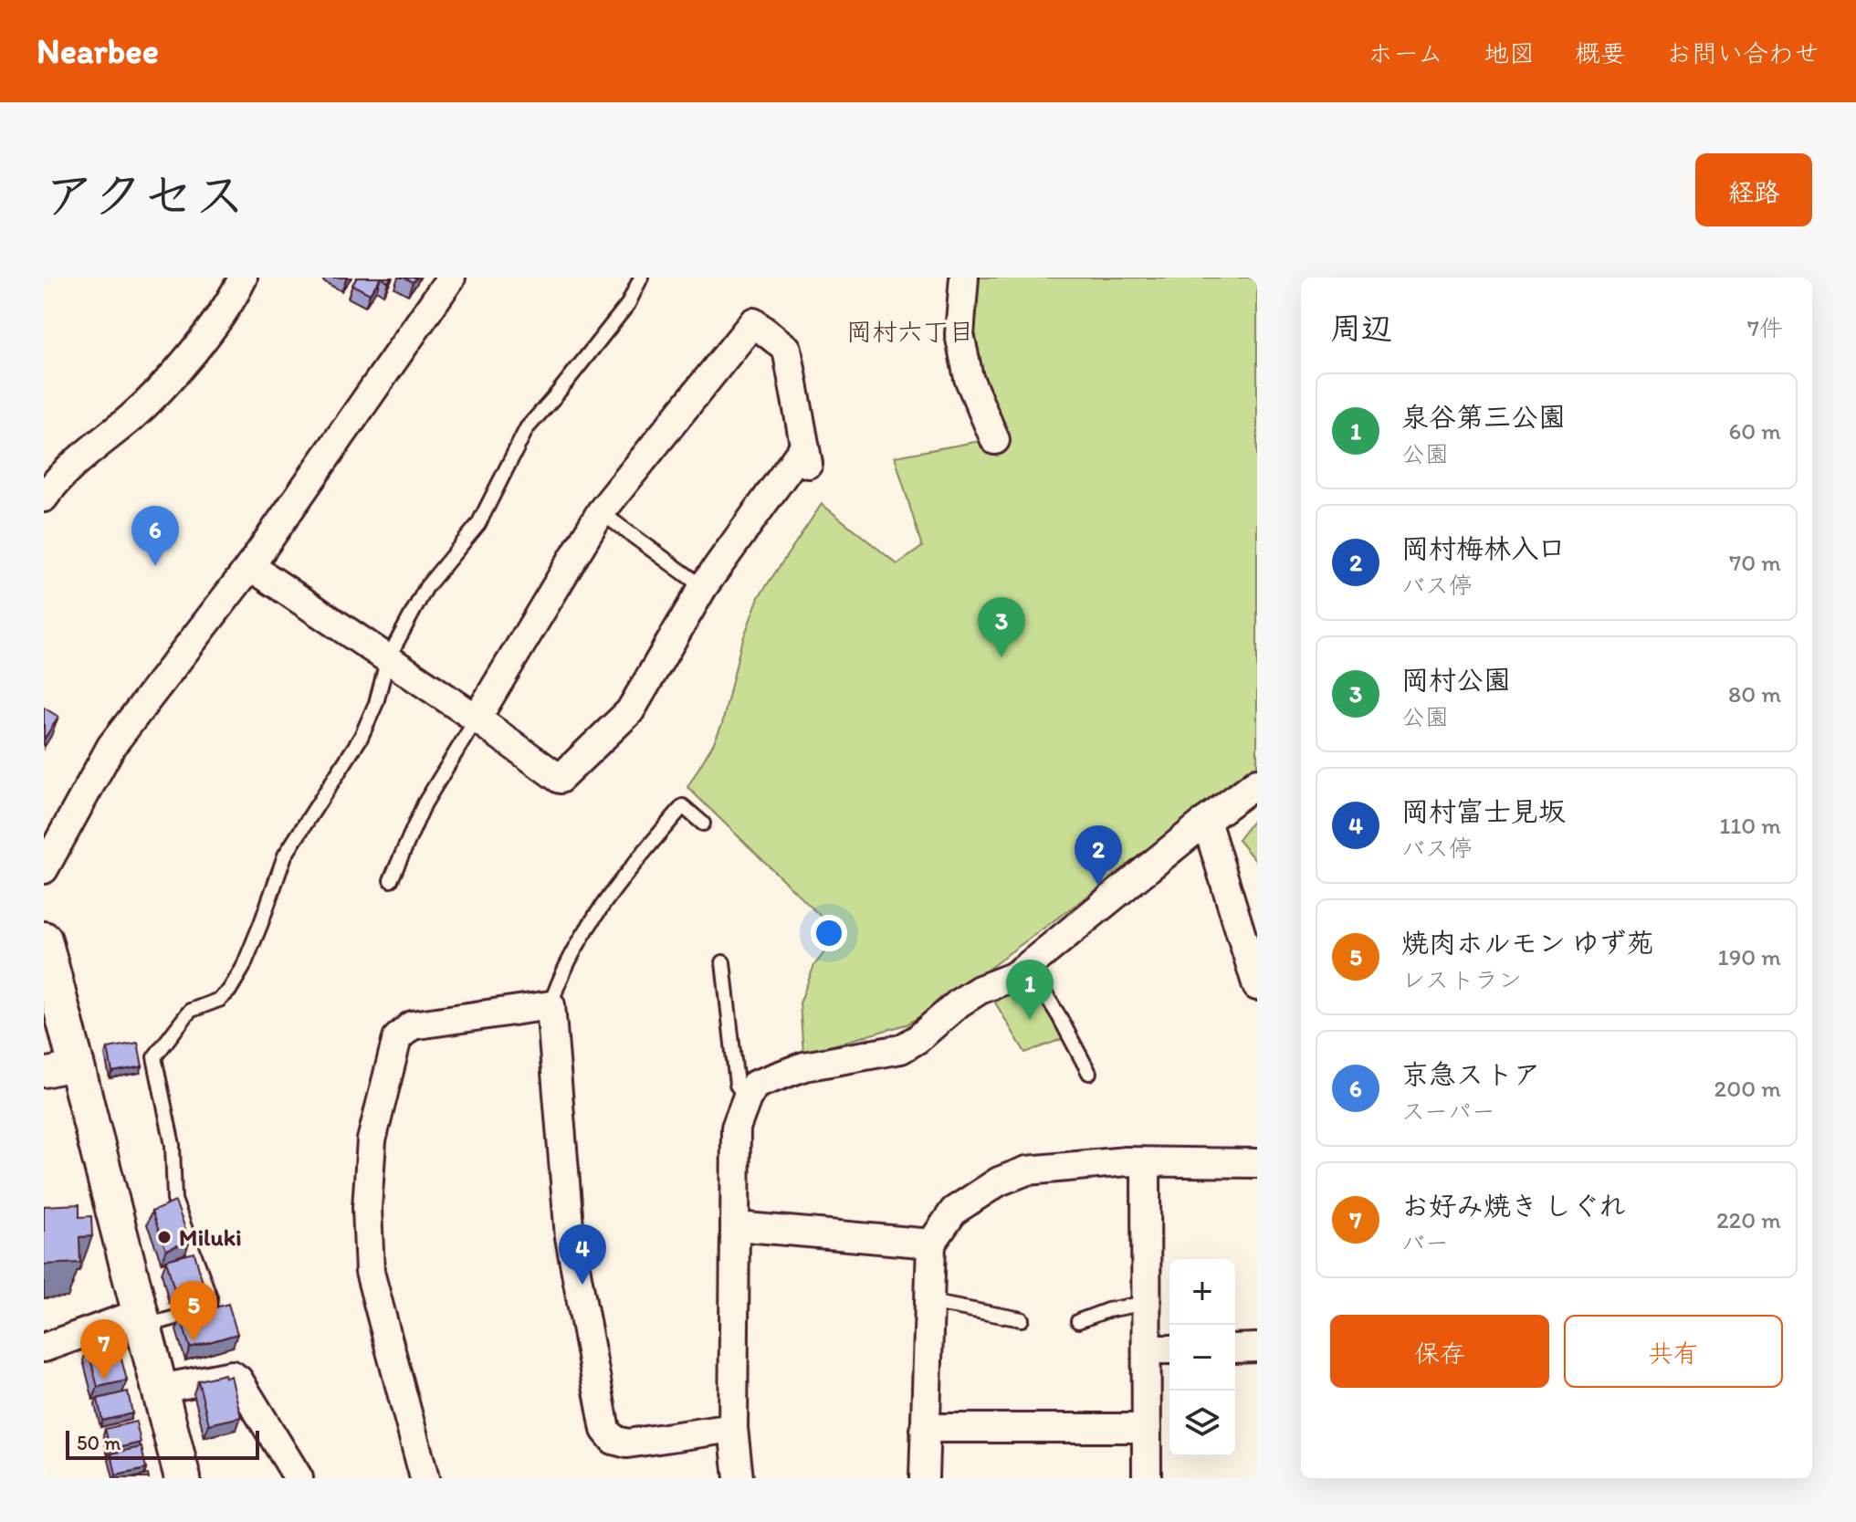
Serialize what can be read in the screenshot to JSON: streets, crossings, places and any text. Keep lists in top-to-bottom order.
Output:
{
  "districts": ["岡村六丁目"],
  "places": ["Miluki"],
  "scale_bar": "50 m",
  "page": {
    "header": "Nearbee",
    "nav": [
      "ホーム",
      "地図",
      "概要",
      "お問い合わせ"
    ],
    "title": "アクセス",
    "buttons": [
      "経路",
      ["保存", "共有"]
    ],
    "heading": ["周辺", "7件"],
    "list": [
      {
        "mark": "1",
        "name": "泉谷第三公園",
        "note": "公園",
        "value": "60 m"
      },
      {
        "mark": "2",
        "name": "岡村梅林入口",
        "note": "バス停",
        "value": "70 m"
      },
      {
        "mark": "3",
        "name": "岡村公園",
        "note": "公園",
        "value": "80 m"
      },
      {
        "mark": "4",
        "name": "岡村富士見坂",
        "note": "バス停",
        "value": "110 m"
      },
      {
        "mark": "5",
        "name": "焼肉ホルモン ゆず苑",
        "note": "レストラン",
        "value": "190 m"
      },
      {
        "mark": "6",
        "name": "京急ストア",
        "note": "スーパー",
        "value": "200 m"
      },
      {
        "mark": "7",
        "name": "お好み焼き しぐれ",
        "note": "バー",
        "value": "220 m"
      }
    ],
    "pins": [
      "6",
      "3",
      "2",
      "1",
      "4",
      "5",
      "7"
    ],
    "map_buttons": ["+", "−"],
    "scale": "50 m"
  }
}
